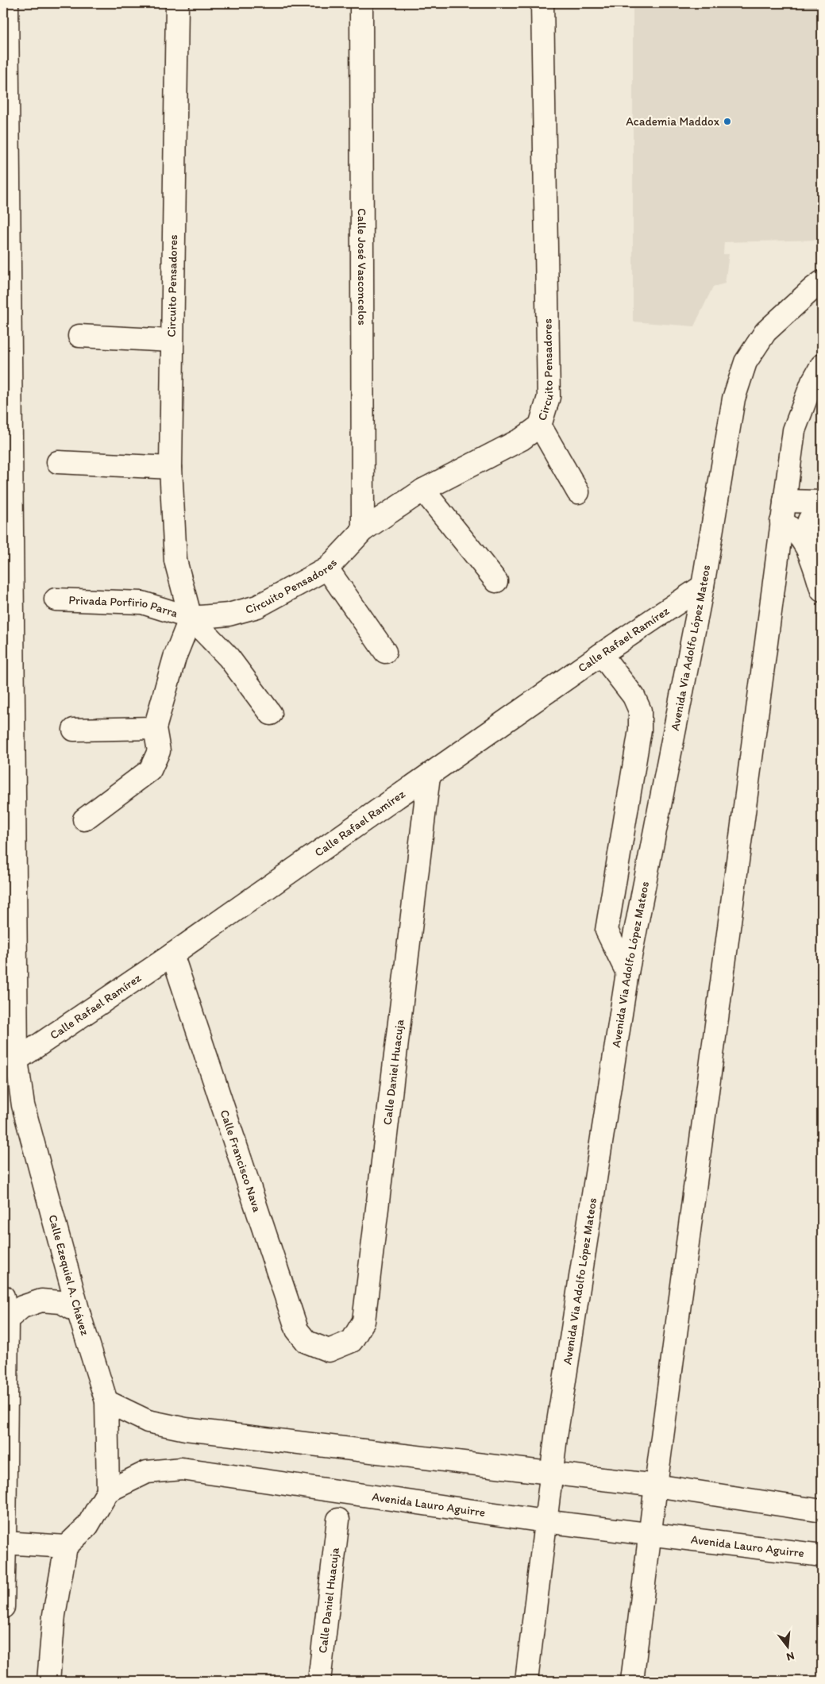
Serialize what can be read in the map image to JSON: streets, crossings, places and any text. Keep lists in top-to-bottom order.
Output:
{
  "streets": {
    "street": [
      "Calle José Vasconcelos",
      "Circuito Pensadores",
      "Privada Porfirio Parra",
      "Calle Rafael Ramírez",
      "Avenida Via Adolfo López Mateos",
      "Calle Daniel Huacuja",
      "Calle Francisco Nava",
      "Calle Ezequiel A. Chávez",
      "Avenida Lauro Aguirre"
    ]
  },
  "crossings": [
    ["Calle José Vasconcelos", "Circuito Pensadores"],
    ["Circuito Pensadores", "Privada Porfirio Parra"],
    ["Calle Rafael Ramírez", "Avenida Via Adolfo López Mateos"],
    ["Calle Rafael Ramírez", "Calle Daniel Huacuja"],
    ["Calle Rafael Ramírez", "Calle Francisco Nava"],
    ["Calle Rafael Ramírez", "Calle Ezequiel A. Chávez"],
    ["Avenida Via Adolfo López Mateos", "Avenida Lauro Aguirre"],
    ["Calle Daniel Huacuja", "Calle Francisco Nava"],
    ["Calle Ezequiel A. Chávez", "Avenida Lauro Aguirre"]
  ],
  "places": ["Academia Maddox"],
  "north": "bottom"
}
